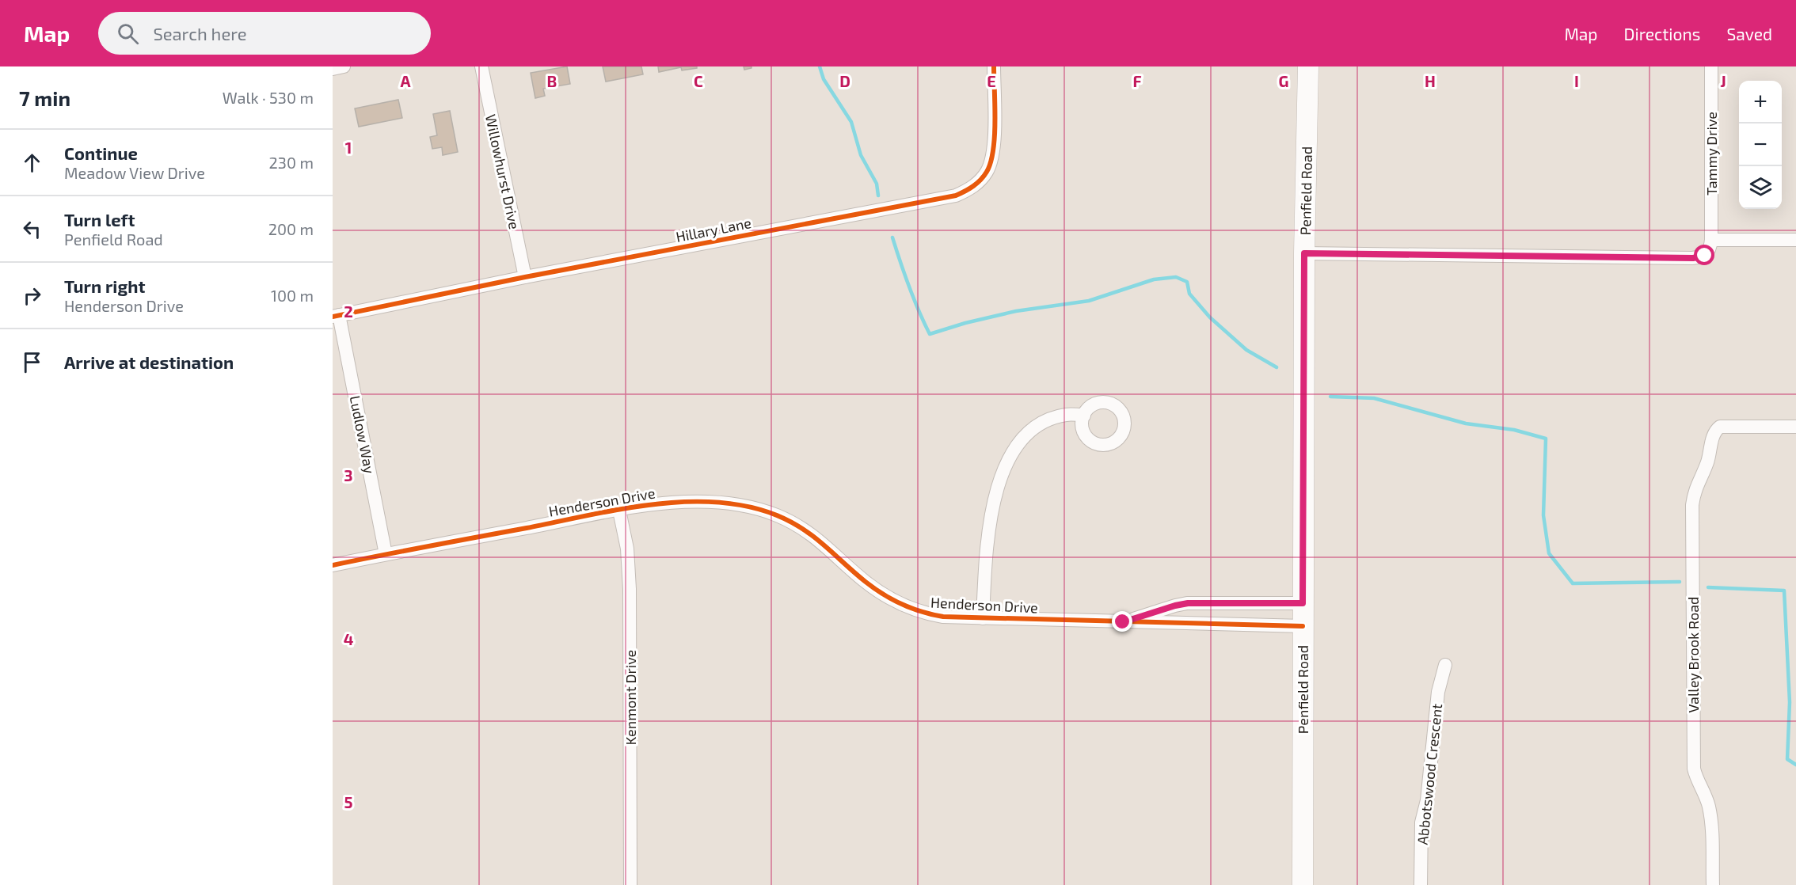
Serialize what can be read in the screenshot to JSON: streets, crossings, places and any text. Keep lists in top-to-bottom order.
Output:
{
  "streets": {
    "main road": ["Penfield Road"],
    "street": [
      "Tammy Drive",
      "Willowhurst Drive",
      "Hillary Lane",
      "Ludlow Way",
      "Henderson Drive",
      "Valley Brook Road",
      "Kenmont Drive",
      "Abbotswood Crescent"
    ]
  },
  "crossings": [
    ["Willowhurst Drive", "Hillary Lane"],
    ["Penfield Road", "Henderson Drive"],
    ["Hillary Lane", "Ludlow Way"],
    ["Ludlow Way", "Henderson Drive"],
    ["Henderson Drive", "Kenmont Drive"]
  ],
  "page": {
    "header": "Map",
    "search": "Search here",
    "nav": ["Map", "Directions", "Saved"],
    "heading": ["7 min", "Walk · 530 m"],
    "map_buttons": ["+", "−"],
    "list": [
      ["Continue", "Meadow View Drive", "230 m"],
      ["Turn left", "Penfield Road", "200 m"],
      ["Turn right", "Henderson Drive", "100 m"],
      "Arrive at destination"
    ]
  },
  "grid": {
    "columns": [
      "A",
      "B",
      "C",
      "D",
      "E",
      "F",
      "G",
      "H",
      "I",
      "J"
    ],
    "rows": [
      "1",
      "2",
      "3",
      "4",
      "5"
    ]
  }
}
